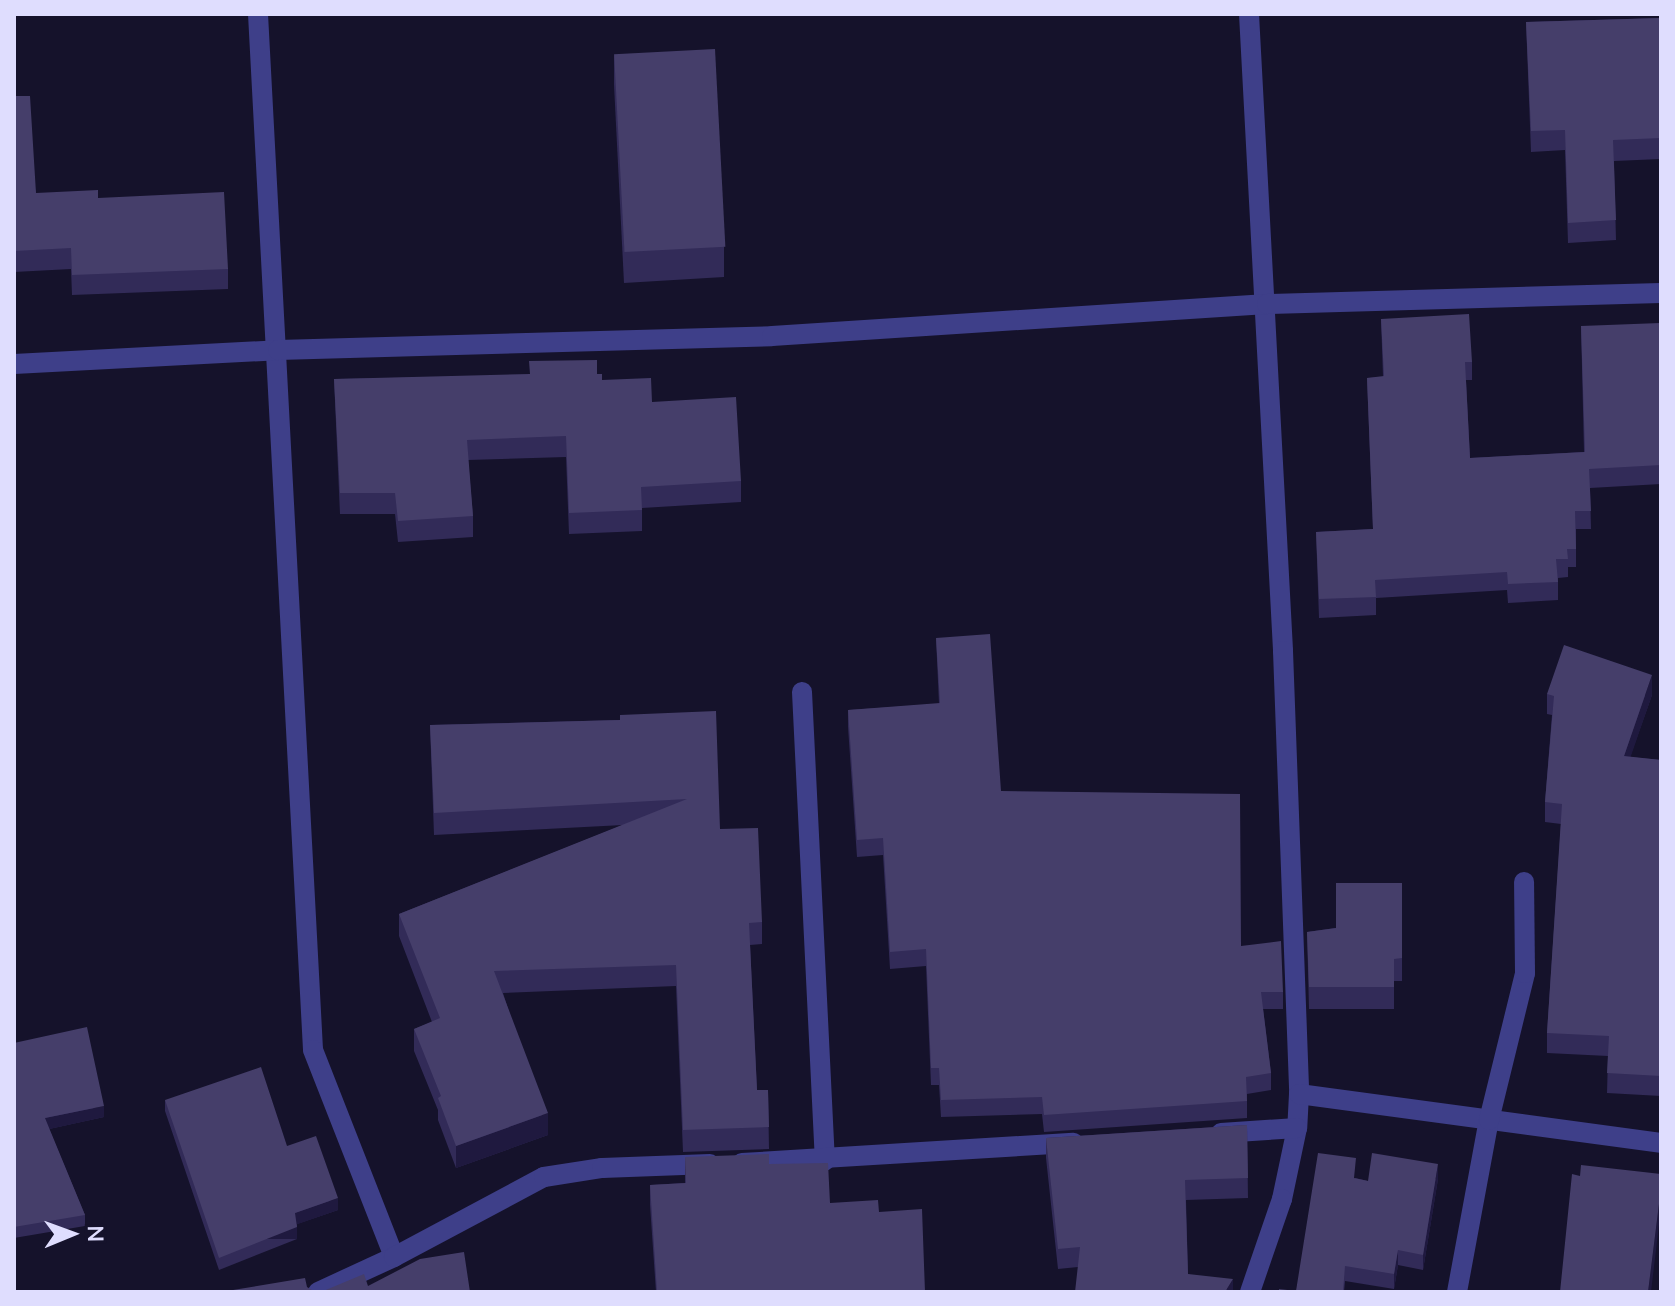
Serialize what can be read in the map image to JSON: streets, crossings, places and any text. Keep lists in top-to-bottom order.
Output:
{
  "north": "right"
}
